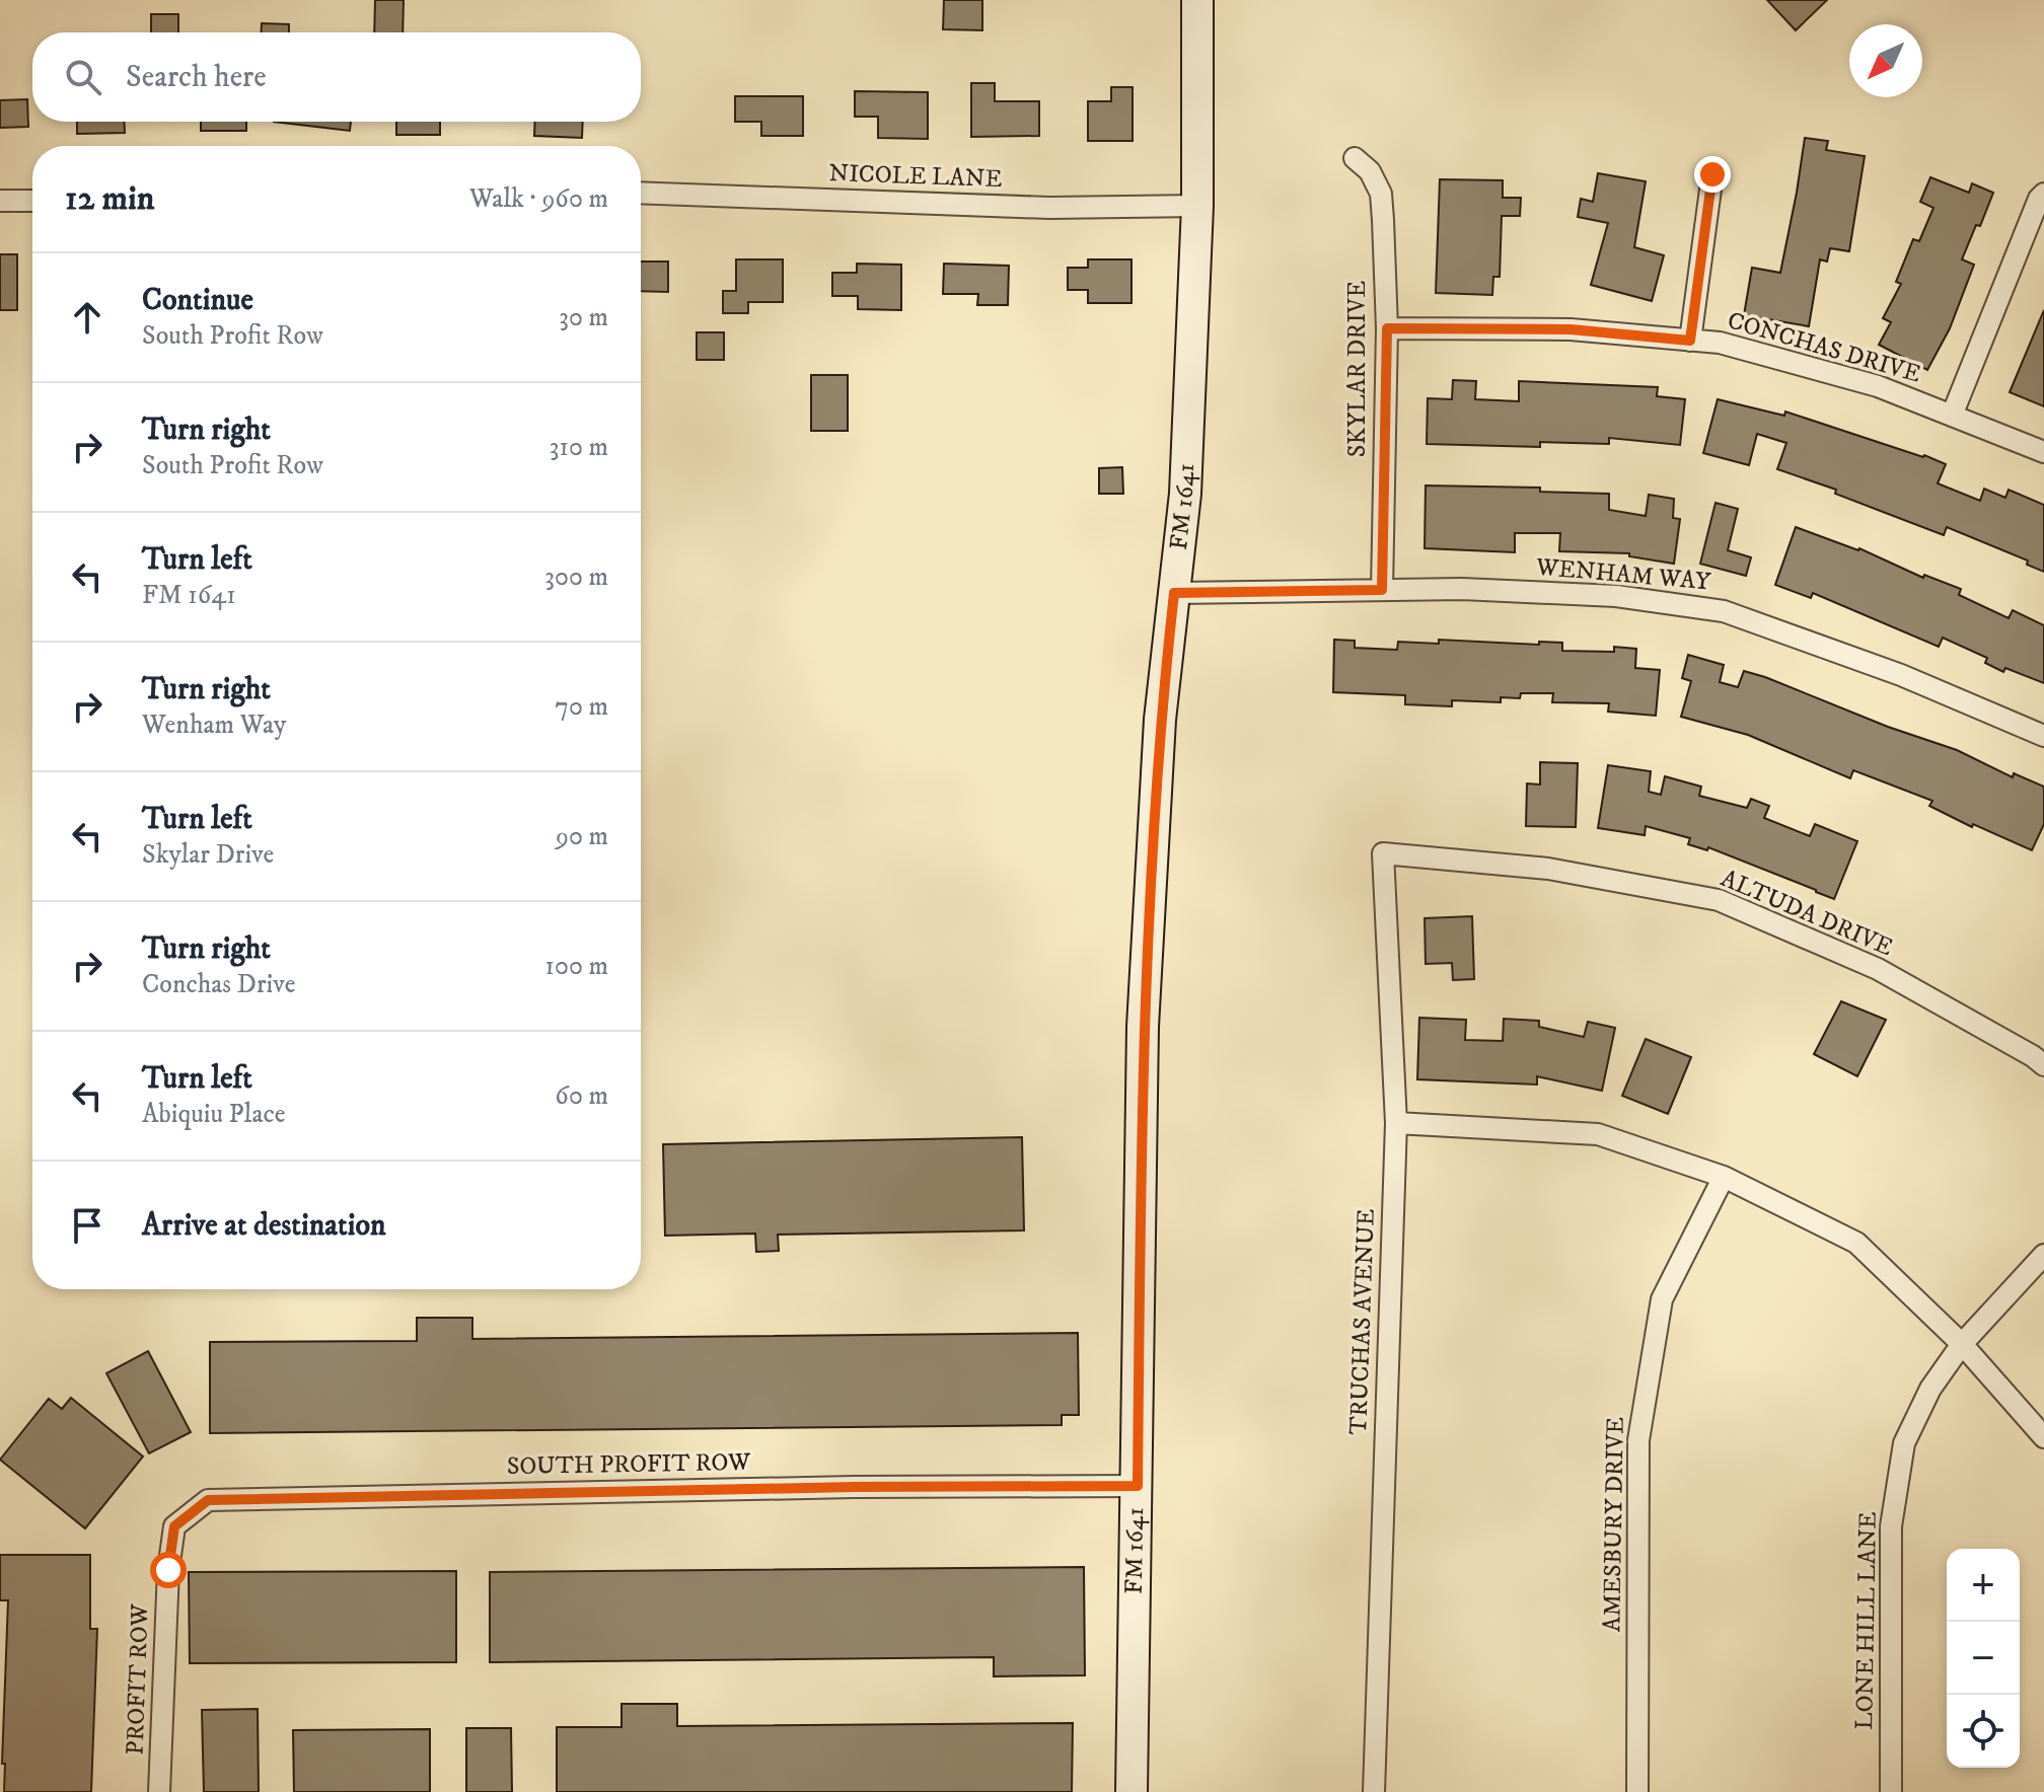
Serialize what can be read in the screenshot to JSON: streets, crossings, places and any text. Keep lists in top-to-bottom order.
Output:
{
  "streets": {
    "main road": ["FM 1641"],
    "street": [
      "NICOLE LANE",
      "CONCHAS DRIVE",
      "SKYLAR DRIVE",
      "WENHAM WAY",
      "ALTUDA DRIVE",
      "TRUCHAS AVENUE",
      "SOUTH PROFIT ROW",
      "AMESBURY DRIVE",
      "LONE HILL LANE",
      "PROFIT ROW"
    ]
  },
  "crossings": [
    ["NICOLE LANE", "FM 1641"],
    ["CONCHAS DRIVE", "SKYLAR DRIVE"],
    ["SKYLAR DRIVE", "WENHAM WAY"],
    ["FM 1641", "WENHAM WAY"],
    ["FM 1641", "SOUTH PROFIT ROW"],
    ["ALTUDA DRIVE", "TRUCHAS AVENUE"],
    ["SOUTH PROFIT ROW", "PROFIT ROW"]
  ],
  "north": "bottom left",
  "page": {
    "search": "Search here",
    "heading": ["12 min", "Walk · 960 m"],
    "list": [
      ["Continue", "South Profit Row", "30 m"],
      ["Turn right", "South Profit Row", "310 m"],
      ["Turn left", "FM 1641", "300 m"],
      ["Turn right", "Wenham Way", "70 m"],
      ["Turn left", "Skylar Drive", "90 m"],
      ["Turn right", "Conchas Drive", "100 m"],
      ["Turn left", "Abiquiu Place", "60 m"],
      "Arrive at destination"
    ],
    "map_buttons": ["+", "−"]
  }
}
